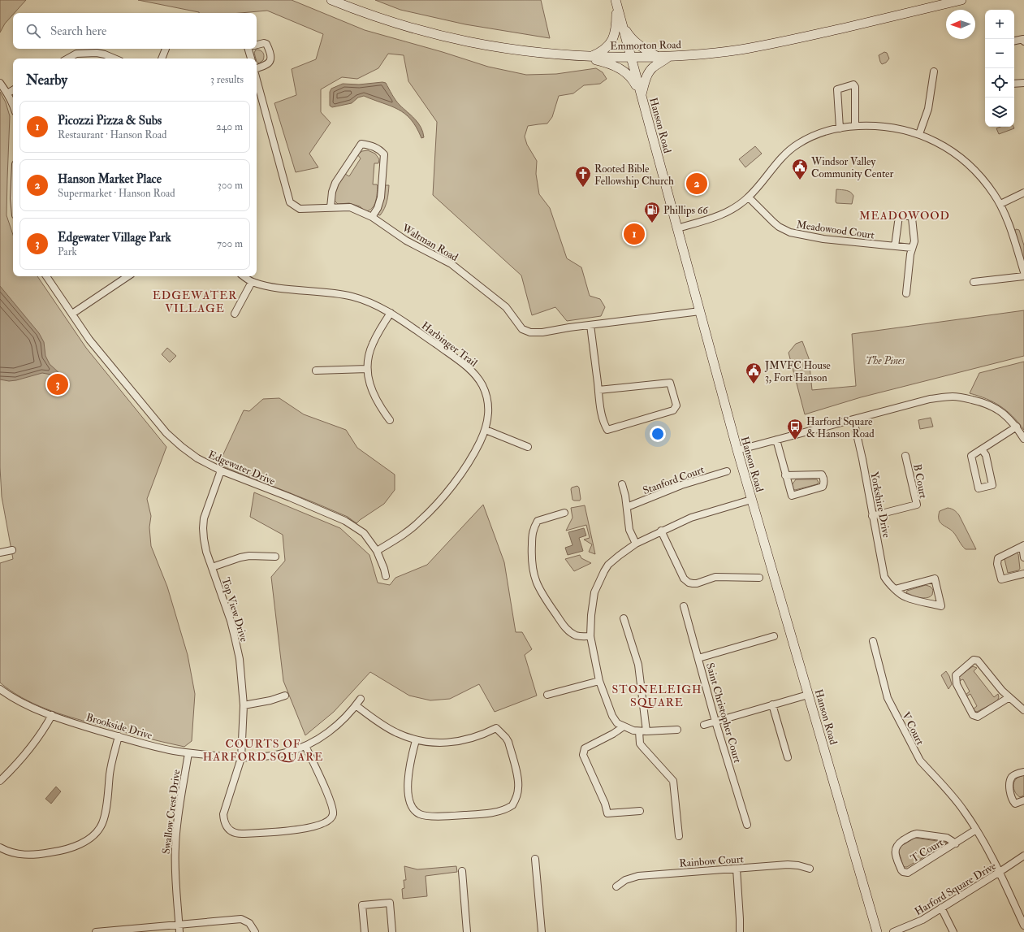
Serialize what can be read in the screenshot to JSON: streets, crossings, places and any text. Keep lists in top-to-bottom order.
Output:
{
  "streets": {
    "street": [
      "Emmorton Road",
      "Hanson Road",
      "Meadowood Court",
      "Waltman Road",
      "Harbinger Trail",
      "Edgewater Drive",
      "Stanford Court",
      "B Court",
      "Yorkshire Drive",
      "Top View Drive",
      "Saint Christopher Court",
      "Brookside Drive",
      "V Court",
      "Swallow Crest Drive",
      "T Court",
      "Rainbow Court",
      "Harford Square Drive"
    ]
  },
  "crossings": [
    ["Emmorton Road", "Hanson Road"],
    ["Hanson Road", "Waltman Road"],
    ["Harbinger Trail", "Edgewater Drive"],
    ["Edgewater Drive", "Top View Drive"],
    ["B Court", "Yorkshire Drive"],
    ["Top View Drive", "Brookside Drive"],
    ["Brookside Drive", "Swallow Crest Drive"],
    ["V Court", "T Court"],
    ["V Court", "Harford Square Drive"]
  ],
  "districts": [
    "MEADOWOOD",
    "EDGEWATER VILLAGE",
    "STONELEIGH SQUARE",
    "COURTS OF HARFORD SQUARE"
  ],
  "parks": ["The Pines"],
  "places": {
    "public building": ["Windsor Valley Community Center", "JMVFC House 3, Fort Hanson"],
    "church": ["Rooted Bible Fellowship Church"],
    "fuel station": ["Phillips 66"],
    "bus stop": ["Harford Square & Hanson Road"]
  },
  "north": "left",
  "page": {
    "map_buttons": ["+", "−"],
    "search": "Search here",
    "heading": ["Nearby", "3 results"],
    "list": [
      {
        "mark": "1",
        "name": "Picozzi Pizza & Subs",
        "note": "Restaurant · Hanson Road",
        "value": "240 m"
      },
      {
        "mark": "2",
        "name": "Hanson Market Place",
        "note": "Supermarket · Hanson Road",
        "value": "300 m"
      },
      {
        "mark": "3",
        "name": "Edgewater Village Park",
        "note": "Park",
        "value": "700 m"
      }
    ],
    "pins": ["2", "1", "3"]
  }
}
